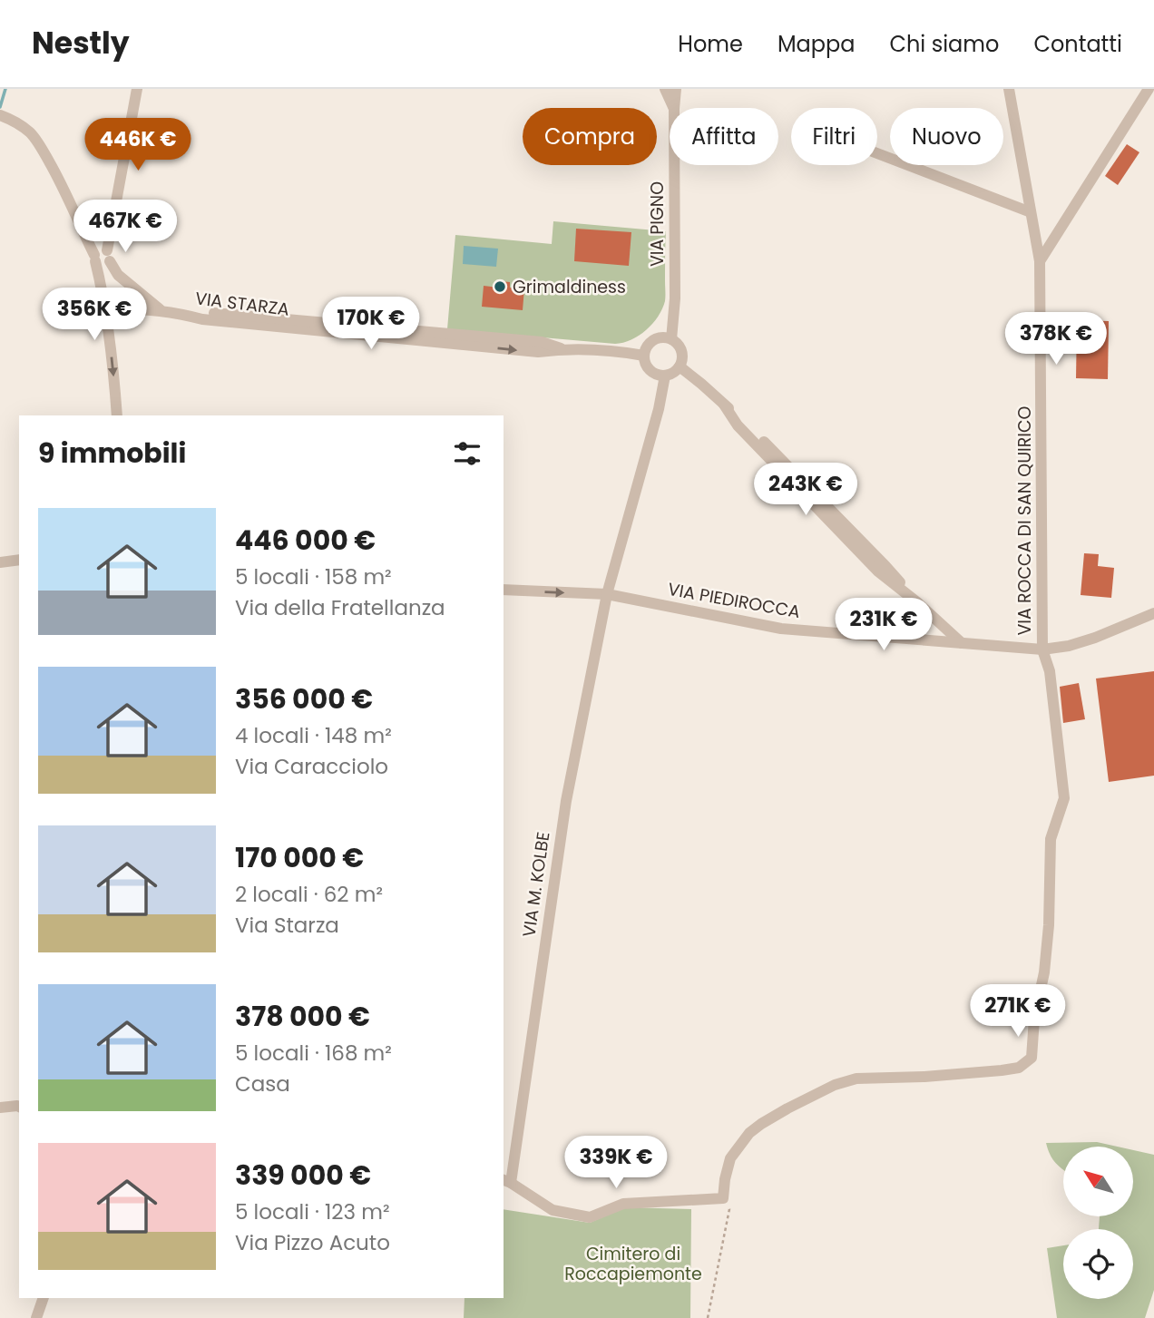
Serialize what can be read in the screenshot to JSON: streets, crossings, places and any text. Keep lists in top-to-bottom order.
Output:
{
  "streets": {
    "street": [
      "VIA PIGNO",
      "VIA STARZA",
      "VIA ROCCA DI SAN QUIRICO",
      "VIA PIEDIROCCA",
      "VIA M. KOLBE"
    ]
  },
  "crossings": [
    ["VIA PIGNO", "VIA STARZA"],
    ["VIA ROCCA DI SAN QUIRICO", "VIA PIEDIROCCA"],
    ["VIA PIEDIROCCA", "VIA M. KOLBE"]
  ],
  "parks": ["Cimitero di Roccapiemonte"],
  "places": ["Grimaldiness"],
  "north": "top left",
  "page": {
    "header": "Nestly",
    "nav": [
      "Home",
      "Mappa",
      "Chi siamo",
      "Contatti"
    ],
    "chip": [
      "Compra",
      "Affitta",
      "Filtri",
      "Nuovo"
    ],
    "price": [
      "446K €",
      "467K €",
      "356K €",
      "170K €",
      "378K €",
      "243K €",
      "231K €",
      "271K €",
      "339K €"
    ],
    "heading": "9 immobili",
    "list": [
      {
        "name": "446 000 €",
        "note": "5 locali · 158 m² · Via della Fratellanza"
      },
      {
        "name": "356 000 €",
        "note": "4 locali · 148 m² · Via Caracciolo"
      },
      {
        "name": "170 000 €",
        "note": "2 locali · 62 m² · Via Starza"
      },
      {
        "name": "378 000 €",
        "note": "5 locali · 168 m² · Casa"
      },
      {
        "name": "339 000 €",
        "note": "5 locali · 123 m² · Via Pizzo Acuto"
      }
    ]
  }
}
